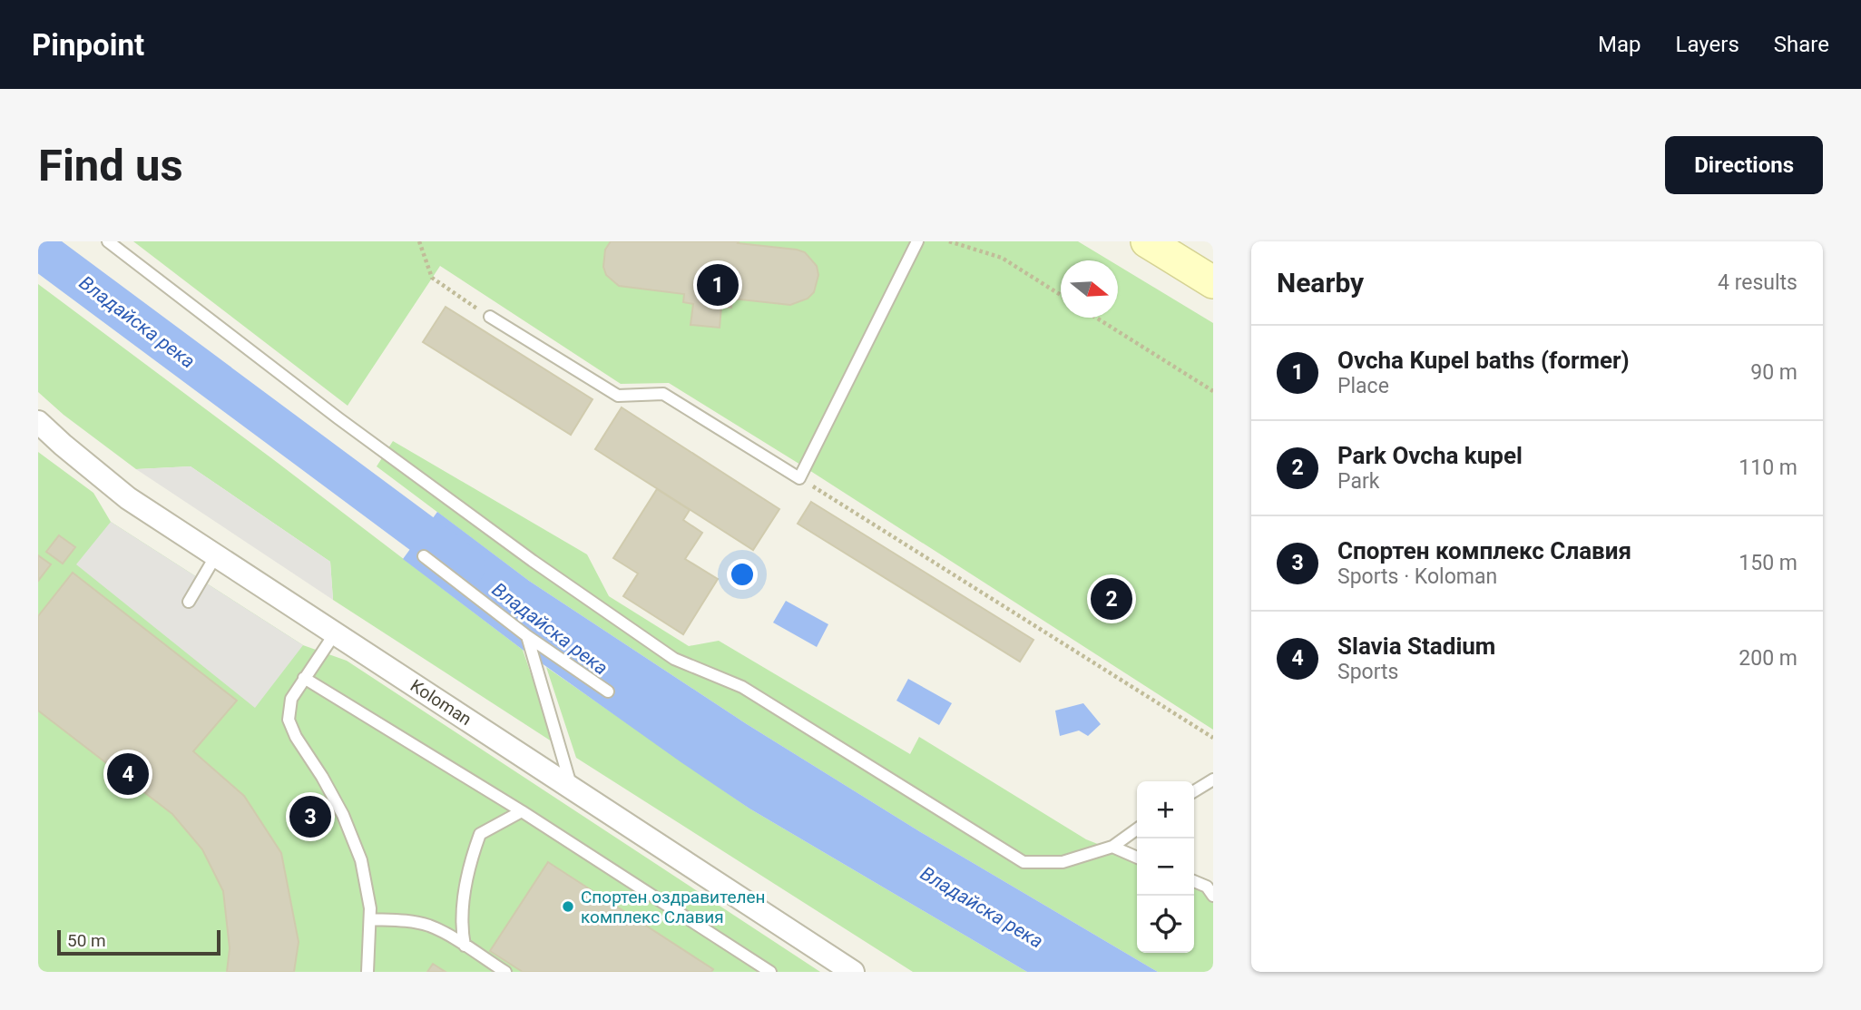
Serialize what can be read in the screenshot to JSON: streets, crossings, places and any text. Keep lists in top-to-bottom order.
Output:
{
  "streets": {
    "street": ["Koloman"]
  },
  "water": ["Владайска река"],
  "places": ["Спортен оздравителен комплекс Славия"],
  "scale_bar": "50 m",
  "north": "right",
  "page": {
    "header": "Pinpoint",
    "nav": ["Map", "Layers", "Share"],
    "buttons": "Directions",
    "title": "Find us",
    "heading": ["Nearby", "4 results"],
    "pins": [
      "1",
      "2",
      "4",
      "3"
    ],
    "list": [
      {
        "mark": "1",
        "name": "Ovcha Kupel baths (former)",
        "note": "Place",
        "value": "90 m"
      },
      {
        "mark": "2",
        "name": "Park Ovcha kupel",
        "note": "Park",
        "value": "110 m"
      },
      {
        "mark": "3",
        "name": "Спортен комплекс Славия",
        "note": "Sports · Koloman",
        "value": "150 m"
      },
      {
        "mark": "4",
        "name": "Slavia Stadium",
        "note": "Sports",
        "value": "200 m"
      }
    ],
    "map_buttons": ["+", "−"],
    "scale": "50 m"
  }
}
